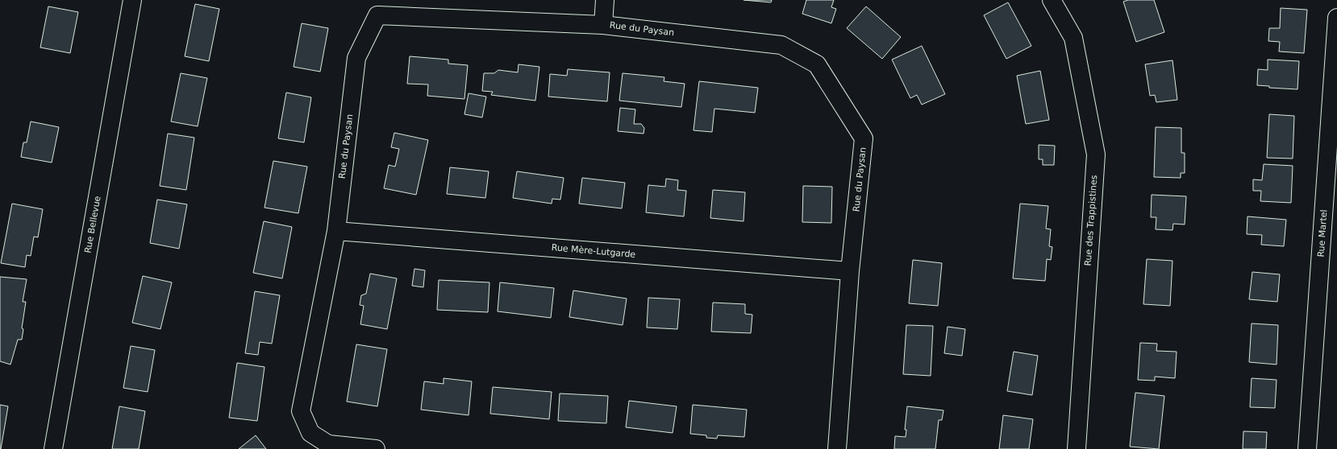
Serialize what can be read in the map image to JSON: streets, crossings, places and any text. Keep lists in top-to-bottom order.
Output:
{
  "streets": {
    "street": [
      "Rue du Paysan",
      "Rue des Trappistines",
      "Rue Bellevue",
      "Rue Martel",
      "Rue Mère-Lutgarde"
    ]
  },
  "crossings": [
    ["Rue du Paysan", "Rue Mère-Lutgarde"]
  ]
}
